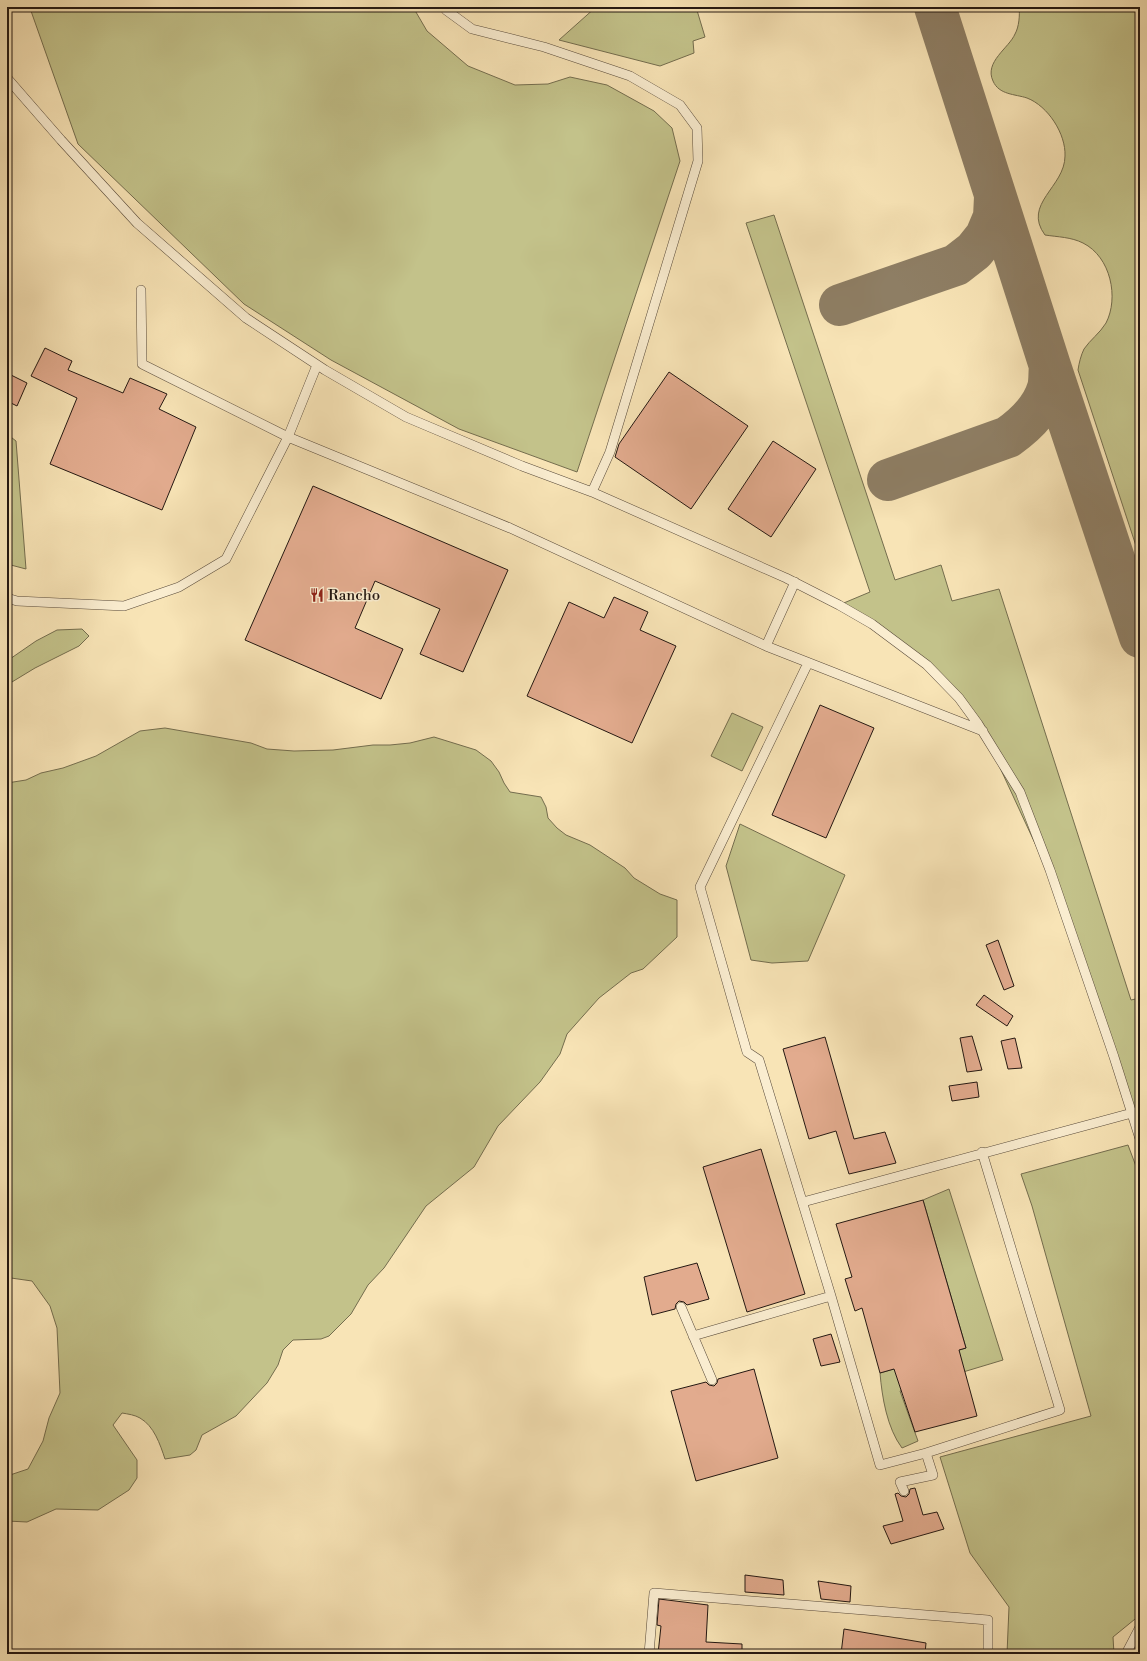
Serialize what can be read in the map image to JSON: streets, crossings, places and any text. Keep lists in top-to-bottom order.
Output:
{
  "places": {
    "restaurant": ["Rancho"]
  }
}
